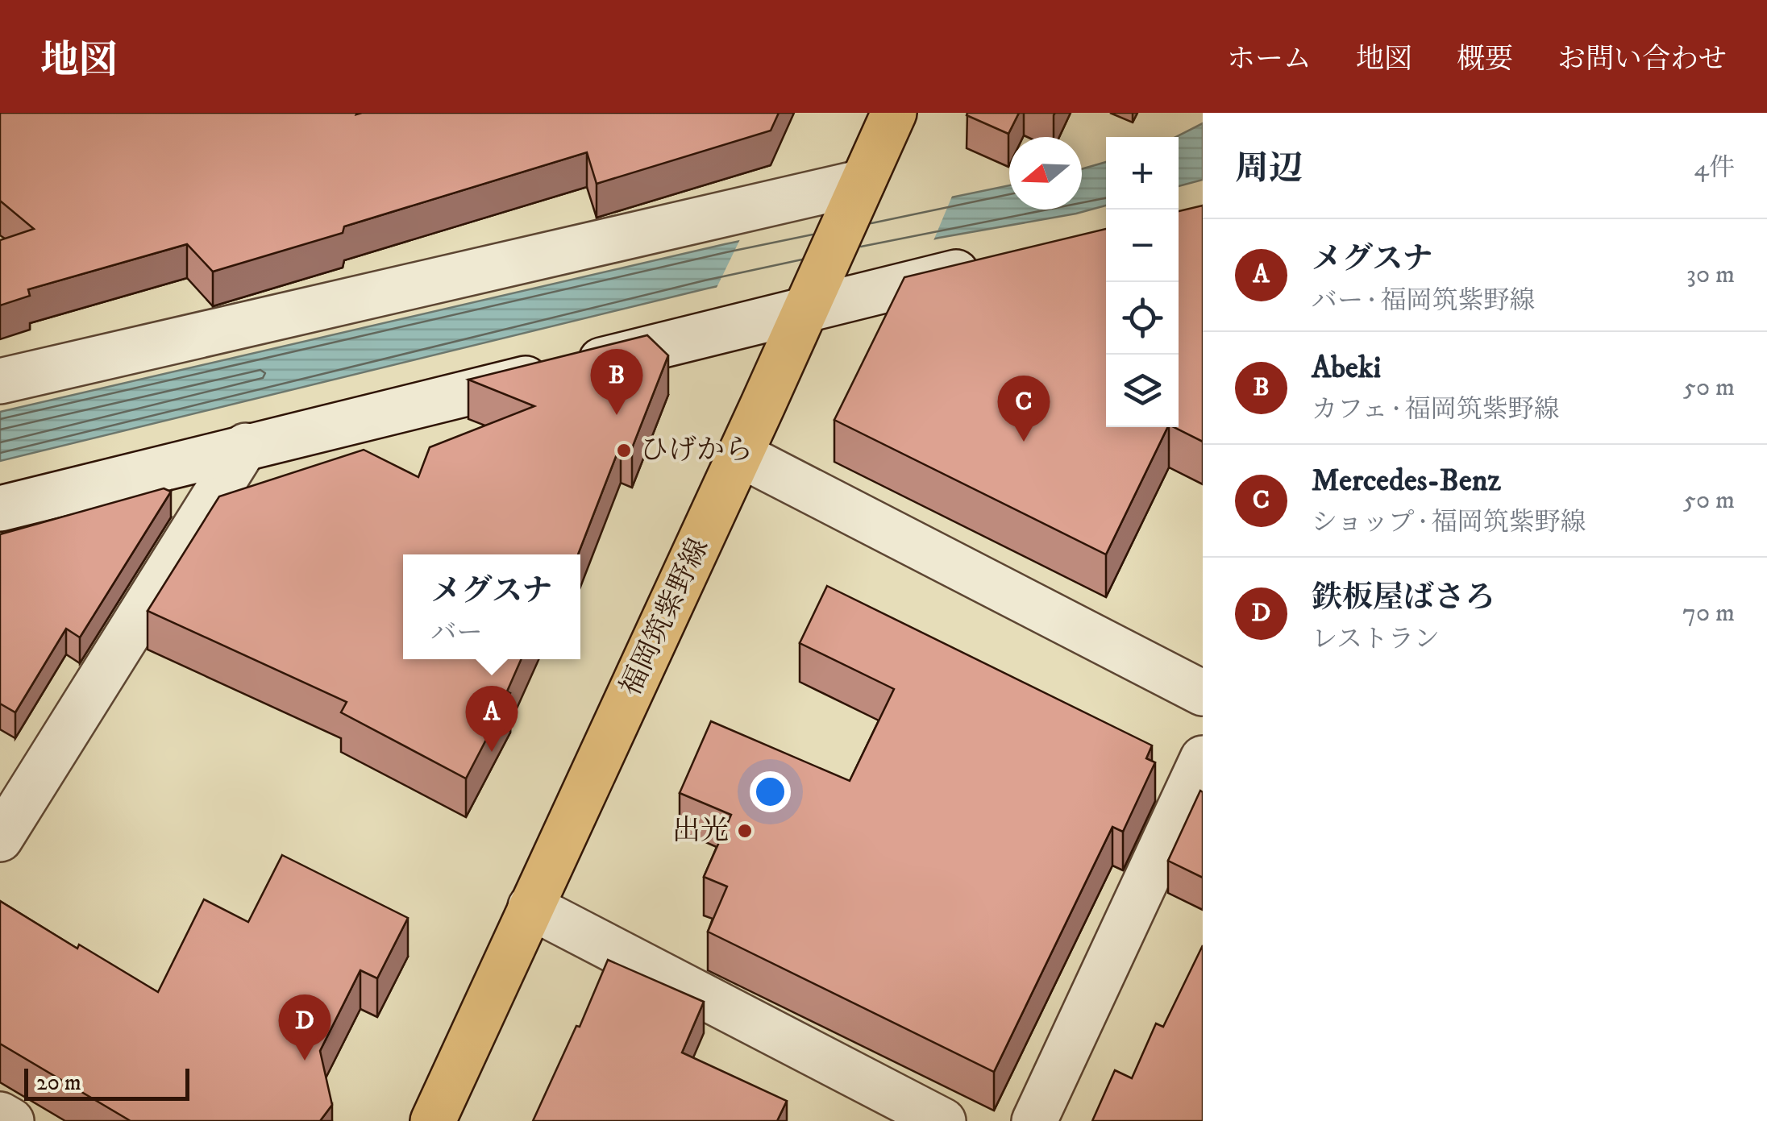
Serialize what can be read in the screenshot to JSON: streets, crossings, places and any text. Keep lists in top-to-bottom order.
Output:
{
  "streets": {
    "main road": ["福岡筑紫野線"]
  },
  "places": ["ひげから", "出光"],
  "scale_bar": "20 m",
  "north": "left",
  "page": {
    "header": "地図",
    "nav": [
      "ホーム",
      "地図",
      "概要",
      "お問い合わせ"
    ],
    "heading": ["周辺", "4件"],
    "map_buttons": ["+", "−"],
    "list": [
      {
        "mark": "A",
        "name": "メグスナ",
        "note": "バー · 福岡筑紫野線",
        "value": "30 m"
      },
      {
        "mark": "B",
        "name": "Abeki",
        "note": "カフェ · 福岡筑紫野線",
        "value": "50 m"
      },
      {
        "mark": "C",
        "name": "Mercedes-Benz",
        "note": "ショップ · 福岡筑紫野線",
        "value": "50 m"
      },
      {
        "mark": "D",
        "name": "鉄板屋ばさろ",
        "note": "レストラン",
        "value": "70 m"
      }
    ],
    "pins": [
      "B",
      "C",
      "A",
      "D"
    ],
    "popup": ["メグスナ", "バー"],
    "scale": "20 m"
  }
}
